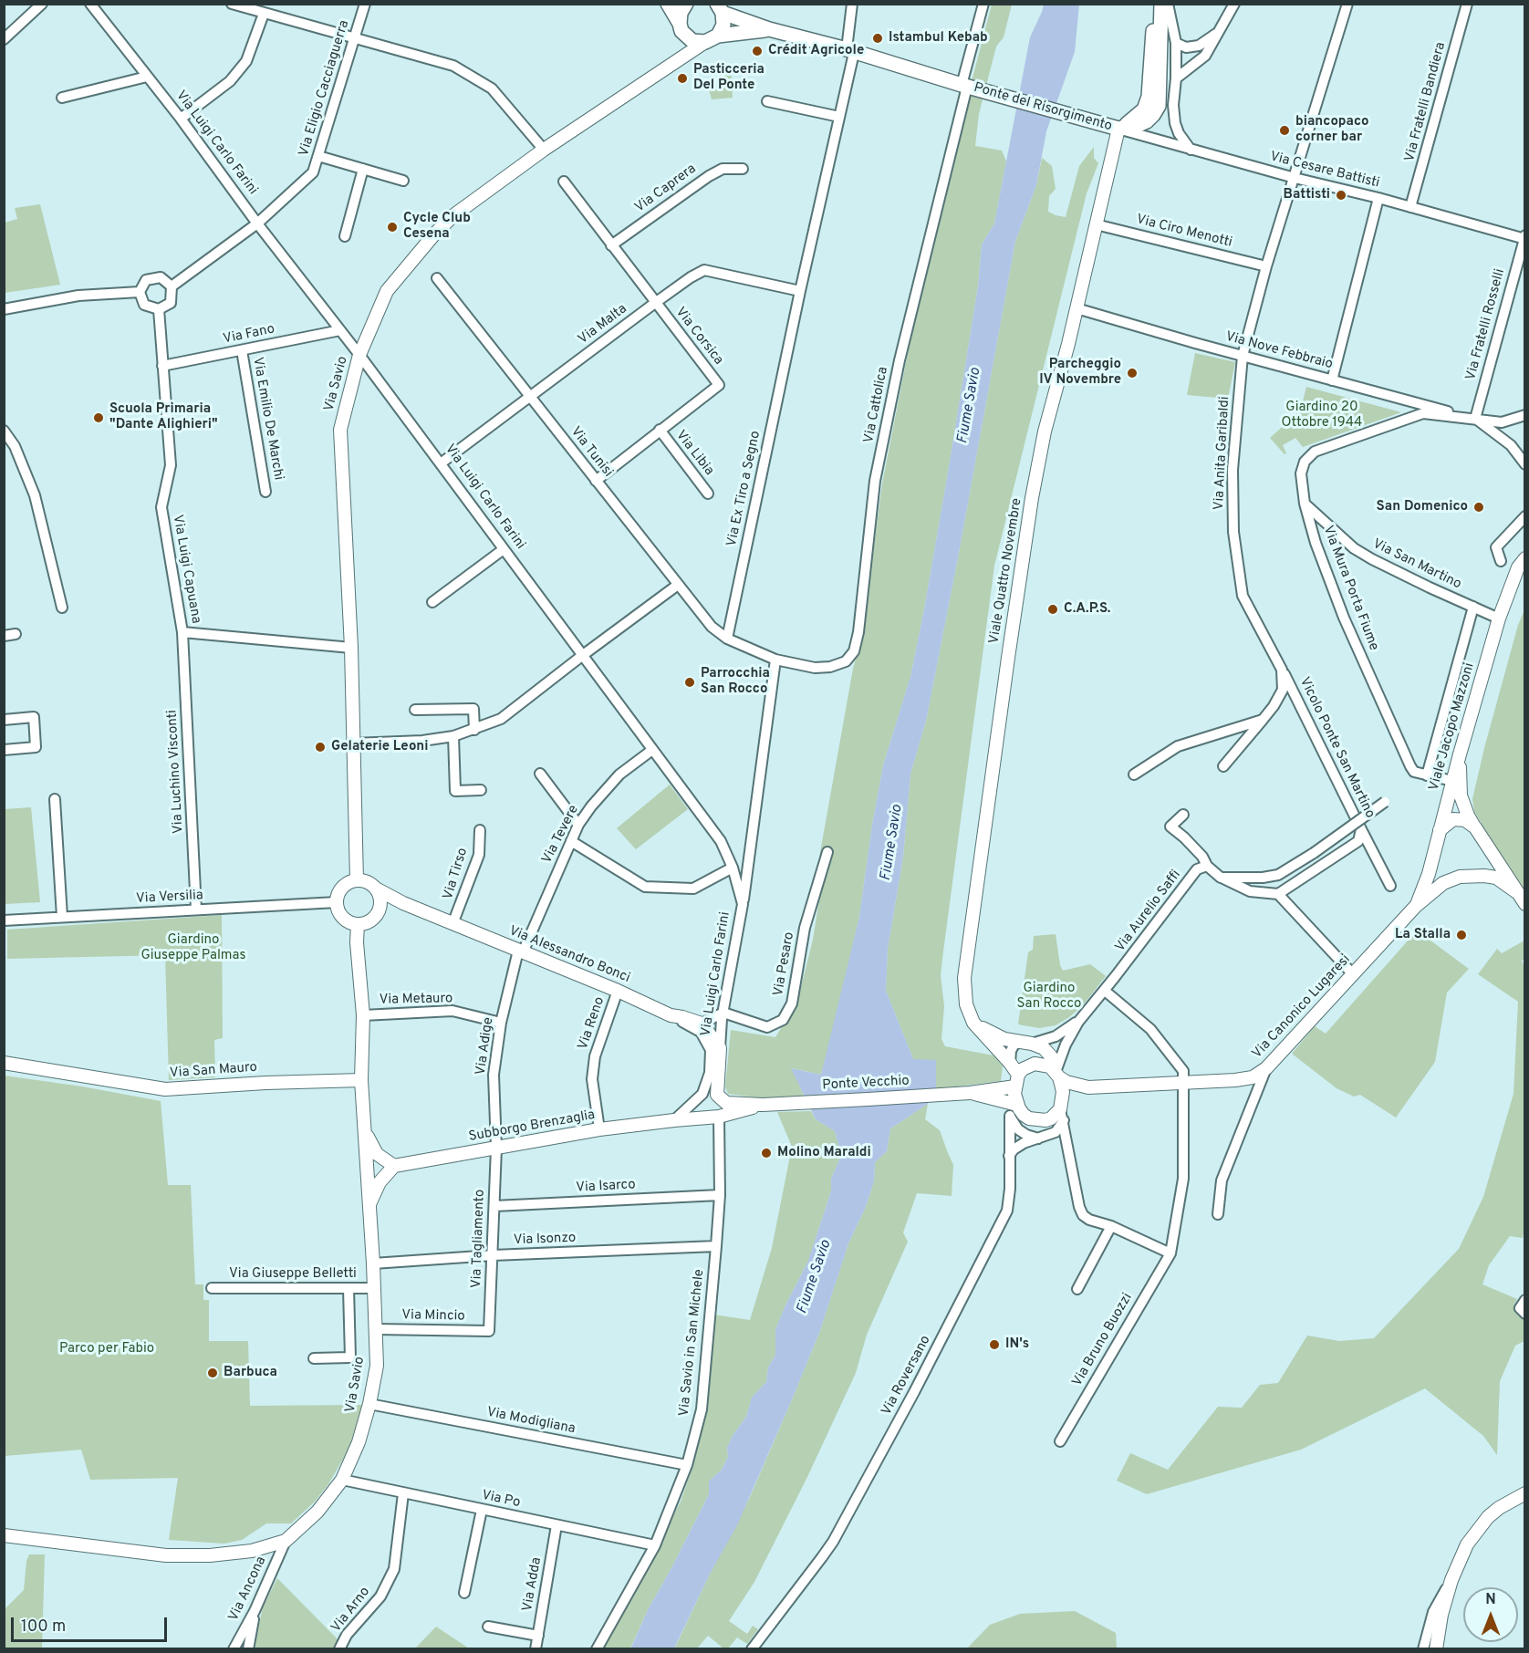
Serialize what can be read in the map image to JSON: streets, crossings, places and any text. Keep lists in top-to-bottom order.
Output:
{
  "streets": {
    "main road": ["Ponte del Risorgimento"],
    "street": [
      "Via Eligio Cacciaguerra",
      "Via Fratelli Bandiera",
      "Via Luigi Carlo Farini",
      "Via Cesare Battisti",
      "Via Caprera",
      "Via Ciro Menotti",
      "Via Malta",
      "Via Fratelli Rosselli",
      "Via Fano",
      "Via Corsica",
      "Via Nove Febbraio",
      "Via Savio",
      "Via Cattolica",
      "Via Emilio De Marchi",
      "Via Tunisi",
      "Via Libia",
      "Via Anita Garibaldi",
      "Via Ex Tiro a Segno",
      "Via San Martino",
      "Via Luigi Capuana",
      "Viale Quattro Novembre",
      "Via Mura Porta Fiume",
      "Viale Jacopo Mazzoni",
      "Vicolo Ponte San Martino",
      "Via Luchino Visconti",
      "Via Tevere",
      "Via Tirso",
      "Via Versilia",
      "Via Aurelio Saffi",
      "Via Alessandro Bonci",
      "Via Pesaro",
      "Via Metauro",
      "Via Canonico Lugaresi",
      "Via Reno",
      "Via Adige",
      "Via San Mauro",
      "Ponte Vecchio",
      "Subborgo Brenzaglia",
      "Via Isarco",
      "Via Tagliamento",
      "Via Isonzo",
      "Via Giuseppe Belletti",
      "Via Mincio",
      "Via Bruno Buozzi",
      "Via Savio in San Michele",
      "Via Roversano",
      "Via Modigliana",
      "Via Po",
      "Via Adda",
      "Via Ancona",
      "Via Arno"
    ]
  },
  "crossings": [
    ["Via Eligio Cacciaguerra", "Via Luigi Carlo Farini"],
    ["Via Eligio Cacciaguerra", "Via Luigi Capuana"],
    ["Via Fratelli Bandiera", "Via Cesare Battisti"],
    ["Ponte del Risorgimento", "Via Cesare Battisti"],
    ["Ponte del Risorgimento", "Via Cattolica"],
    ["Ponte del Risorgimento", "Via Ex Tiro a Segno"],
    ["Ponte del Risorgimento", "Viale Quattro Novembre"],
    ["Via Luigi Carlo Farini", "Via Malta"],
    ["Via Luigi Carlo Farini", "Via Fano"],
    ["Via Luigi Carlo Farini", "Via Savio"],
    ["Via Luigi Carlo Farini", "Via Tevere"],
    ["Via Luigi Carlo Farini", "Via Alessandro Bonci"],
    ["Via Luigi Carlo Farini", "Via Pesaro"],
    ["Via Luigi Carlo Farini", "Ponte Vecchio"],
    ["Via Cesare Battisti", "Via Fratelli Rosselli"],
    ["Via Cesare Battisti", "Via Anita Garibaldi"],
    ["Via Cesare Battisti", "Viale Quattro Novembre"],
    ["Via Caprera", "Via Corsica"],
    ["Via Ciro Menotti", "Via Anita Garibaldi"],
    ["Via Ciro Menotti", "Viale Quattro Novembre"],
    ["Via Malta", "Via Corsica"],
    ["Via Malta", "Via Tunisi"],
    ["Via Malta", "Via Ex Tiro a Segno"],
    ["Via Fratelli Rosselli", "Via Nove Febbraio"],
    ["Via Fratelli Rosselli", "Via Mura Porta Fiume"],
    ["Via Fano", "Via Emilio De Marchi"],
    ["Via Fano", "Via Luigi Capuana"],
    ["Via Corsica", "Via Tunisi"],
    ["Via Corsica", "Via Libia"],
    ["Via Nove Febbraio", "Via Anita Garibaldi"],
    ["Via Nove Febbraio", "Viale Quattro Novembre"],
    ["Via Nove Febbraio", "Via Mura Porta Fiume"],
    ["Via Savio", "Via Luigi Capuana"],
    ["Via Savio", "Via Versilia"],
    ["Via Savio", "Via Alessandro Bonci"],
    ["Via Savio", "Via Metauro"],
    ["Via Savio", "Via San Mauro"],
    ["Via Savio", "Via Isonzo"],
    ["Via Savio", "Via Giuseppe Belletti"],
    ["Via Savio", "Via Mincio"],
    ["Via Savio", "Via Modigliana"],
    ["Via Savio", "Via Po"],
    ["Via Savio", "Via Ancona"],
    ["Via Tunisi", "Via Ex Tiro a Segno"],
    ["Via Anita Garibaldi", "Vicolo Ponte San Martino"],
    ["Via San Martino", "Via Mura Porta Fiume"],
    ["Via San Martino", "Viale Jacopo Mazzoni"],
    ["Via Luigi Capuana", "Via Luchino Visconti"],
    ["Viale Quattro Novembre", "Via Aurelio Saffi"],
    ["Viale Quattro Novembre", "Ponte Vecchio"],
    ["Viale Quattro Novembre", "Via Roversano"],
    ["Via Mura Porta Fiume", "Viale Jacopo Mazzoni"],
    ["Viale Jacopo Mazzoni", "Via Canonico Lugaresi"],
    ["Via Luchino Visconti", "Via Versilia"],
    ["Via Tevere", "Via Alessandro Bonci"],
    ["Via Tevere", "Via Adige"],
    ["Via Tirso", "Via Alessandro Bonci"],
    ["Via Versilia", "Via Alessandro Bonci"],
    ["Via Aurelio Saffi", "Ponte Vecchio"],
    ["Via Aurelio Saffi", "Via Roversano"],
    ["Via Alessandro Bonci", "Via Reno"],
    ["Via Alessandro Bonci", "Via Adige"],
    ["Via Metauro", "Via Adige"],
    ["Via Reno", "Subborgo Brenzaglia"],
    ["Via Adige", "Subborgo Brenzaglia"],
    ["Via Adige", "Via Tagliamento"],
    ["Ponte Vecchio", "Via Roversano"],
    ["Subborgo Brenzaglia", "Via Tagliamento"],
    ["Via Isarco", "Via Tagliamento"],
    ["Via Isarco", "Via Savio in San Michele"],
    ["Via Tagliamento", "Via Isonzo"],
    ["Via Tagliamento", "Via Mincio"],
    ["Via Isonzo", "Via Savio in San Michele"],
    ["Via Savio in San Michele", "Via Modigliana"],
    ["Via Savio in San Michele", "Via Po"],
    ["Via Po", "Via Adda"],
    ["Via Po", "Via Arno"]
  ],
  "water": ["Fiume Savio"],
  "parks": [
    "Giardino 20 Ottobre 1944",
    "Giardino Giuseppe Palmas",
    "Giardino San Rocco",
    "Parco per Fabio"
  ],
  "places": [
    "Istambul Kebab",
    "Crédit Agricole",
    "Pasticceria Del Ponte",
    "biancopaco corner bar",
    "Battisti",
    "Cycle Club Cesena",
    "Parcheggio IV Novembre",
    "Scuola Primaria \"Dante Alighieri\"",
    "San Domenico",
    "C.A.P.S.",
    "Parrocchia San Rocco",
    "Gelaterie Leoni",
    "La Stalla",
    "Molino Maraldi",
    "IN's",
    "Barbuca"
  ],
  "scale_bar": "100 m",
  "north": "top"
}
